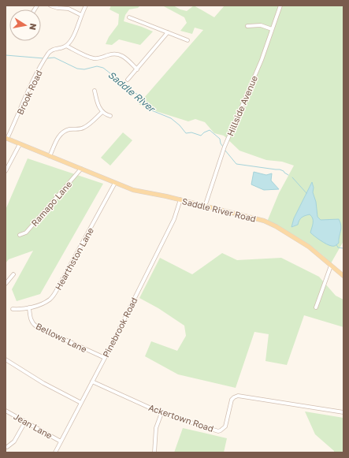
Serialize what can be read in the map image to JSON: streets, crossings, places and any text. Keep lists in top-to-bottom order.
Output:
{
  "streets": {
    "main road": ["Saddle River Road"],
    "street": [
      "Brook Road",
      "Hillside Avenue",
      "Ramapo Lane",
      "Hearthston Lane",
      "Pinebrook Road",
      "Bellows Lane",
      "Ackertown Road",
      "Jean Lane"
    ]
  },
  "crossings": [
    ["Brook Road", "Saddle River Road"],
    ["Hillside Avenue", "Saddle River Road"],
    ["Ramapo Lane", "Saddle River Road"],
    ["Saddle River Road", "Hearthston Lane"],
    ["Saddle River Road", "Pinebrook Road"],
    ["Hearthston Lane", "Bellows Lane"],
    ["Pinebrook Road", "Bellows Lane"],
    ["Pinebrook Road", "Ackertown Road"],
    ["Pinebrook Road", "Jean Lane"]
  ],
  "water": ["Saddle River"],
  "north": "right"
}
